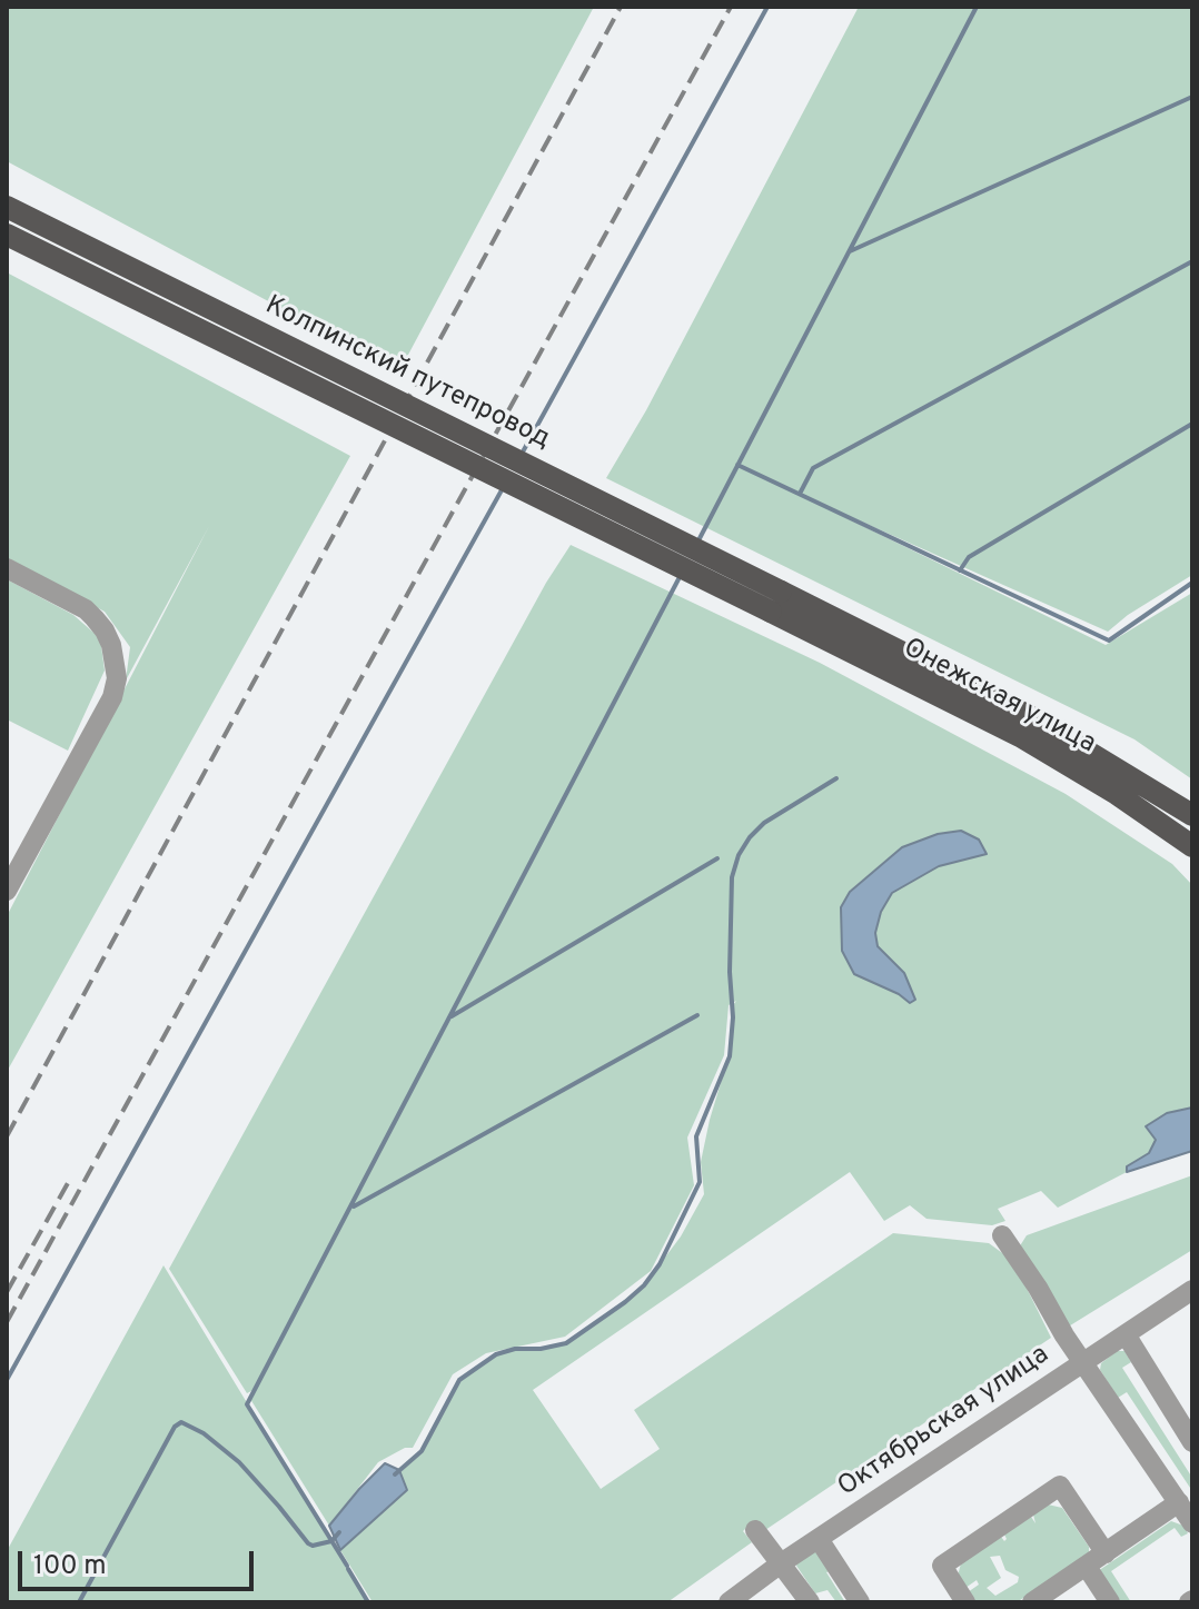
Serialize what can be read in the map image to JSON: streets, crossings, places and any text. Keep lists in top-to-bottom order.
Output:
{
  "streets": {
    "main road": ["Колпинский путепровод", "Онежская улица"],
    "street": ["Октябрьская улица"]
  },
  "crossings": [
    ["Колпинский путепровод", "Онежская улица"]
  ],
  "scale_bar": "100 m"
}
